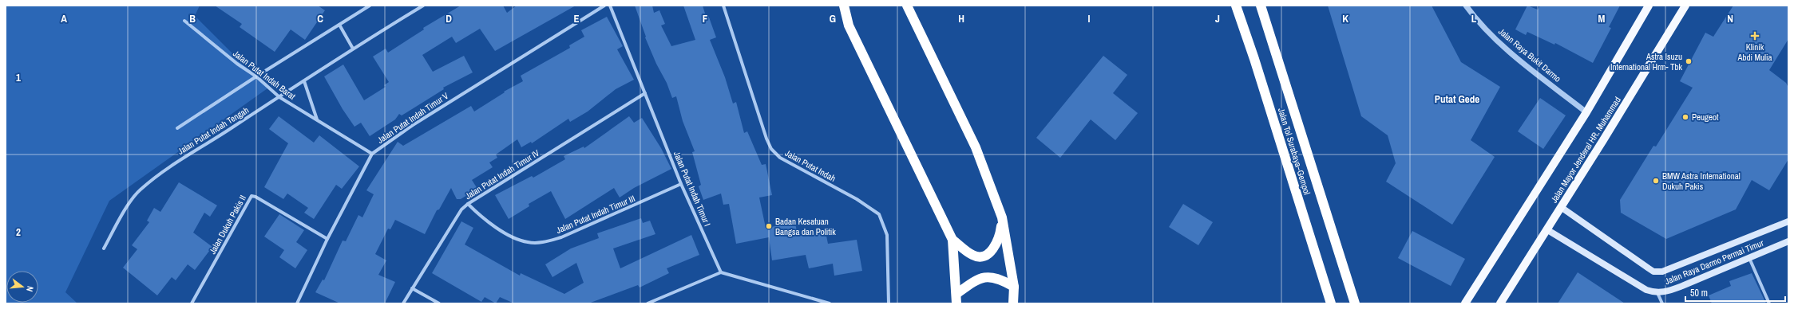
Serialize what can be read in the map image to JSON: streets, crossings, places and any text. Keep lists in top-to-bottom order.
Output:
{
  "streets": {
    "highway": ["Jalan Tol Surabaya–Gempol"],
    "main road": ["Jalan Mayor Jenderal HR. Muhammad", "Jalan Raya Darmo Permai Timur"],
    "street": [
      "Jalan Raya Bukit Darmo",
      "Jalan Putat Indah Barat",
      "Jalan Putat Indah Timur V",
      "Jalan Putat Indah Tengah",
      "Jalan Putat Indah",
      "Jalan Putat Indah Timur IV",
      "Jalan Putat Indah Timur I",
      "Jalan Putat Indah Timur III",
      "Jalan Dukuh Pakis II"
    ]
  },
  "crossings": [
    ["Jalan Putat Indah Barat", "Jalan Putat Indah Timur V"],
    ["Jalan Putat Indah Barat", "Jalan Putat Indah Tengah"],
    ["Jalan Putat Indah Timur V", "Jalan Dukuh Pakis II"],
    ["Jalan Mayor Jenderal HR. Muhammad", "Jalan Raya Darmo Permai Timur"],
    ["Jalan Putat Indah Timur IV", "Jalan Putat Indah Timur I"],
    ["Jalan Putat Indah Timur IV", "Jalan Putat Indah Timur III"],
    ["Jalan Putat Indah Timur I", "Jalan Putat Indah Timur III"]
  ],
  "districts": ["Putat Gede"],
  "places": {
    "health": ["Klinik Abdi Mulia"],
    "other": [
      "Astra Isuzu International Hrm- Tbk",
      "Peugeot",
      "BMW Astra International Dukuh Pakis",
      "Badan Kesatuan Bangsa dan Politik"
    ]
  },
  "scale_bar": "50 m",
  "north": "right",
  "grid": {
    "columns": [
      "A",
      "B",
      "C",
      "D",
      "E",
      "F",
      "G",
      "H",
      "I",
      "J",
      "K",
      "L",
      "M",
      "N"
    ],
    "rows": ["1", "2"]
  }
}
